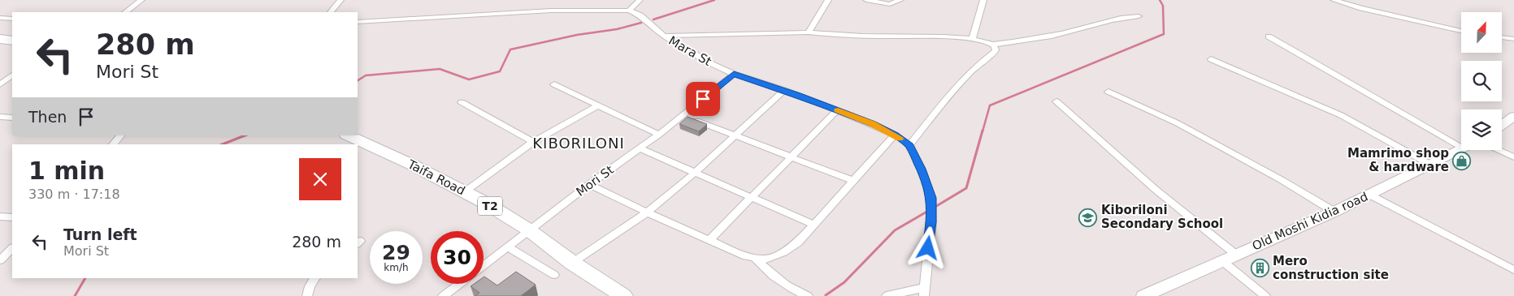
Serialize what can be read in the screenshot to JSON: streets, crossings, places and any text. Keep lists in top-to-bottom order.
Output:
{
  "streets": {
    "highway": ["Taifa Road", "T2"],
    "street": ["Mara St", "Mori St", "Old Moshi Kidia road"]
  },
  "crossings": [
    ["Mara St", "Mori St"],
    ["Taifa Road", "Mori St"]
  ],
  "districts": ["KIBORILONI"],
  "places": {
    "shop": ["Mamrimo shop & hardware"],
    "school or university": ["Kiboriloni Secondary School"],
    "building": ["Mero construction site"]
  },
  "north": "top right",
  "page": {
    "turn": ["280 m", "Mori St"],
    "then": "Then",
    "heading": ["1 min", "330 m · 17:18"],
    "list": [
      {
        "name": "Turn left",
        "note": "Mori St",
        "value": "280 m"
      }
    ],
    "speed": "29 km/h",
    "limit": "30"
  }
}
